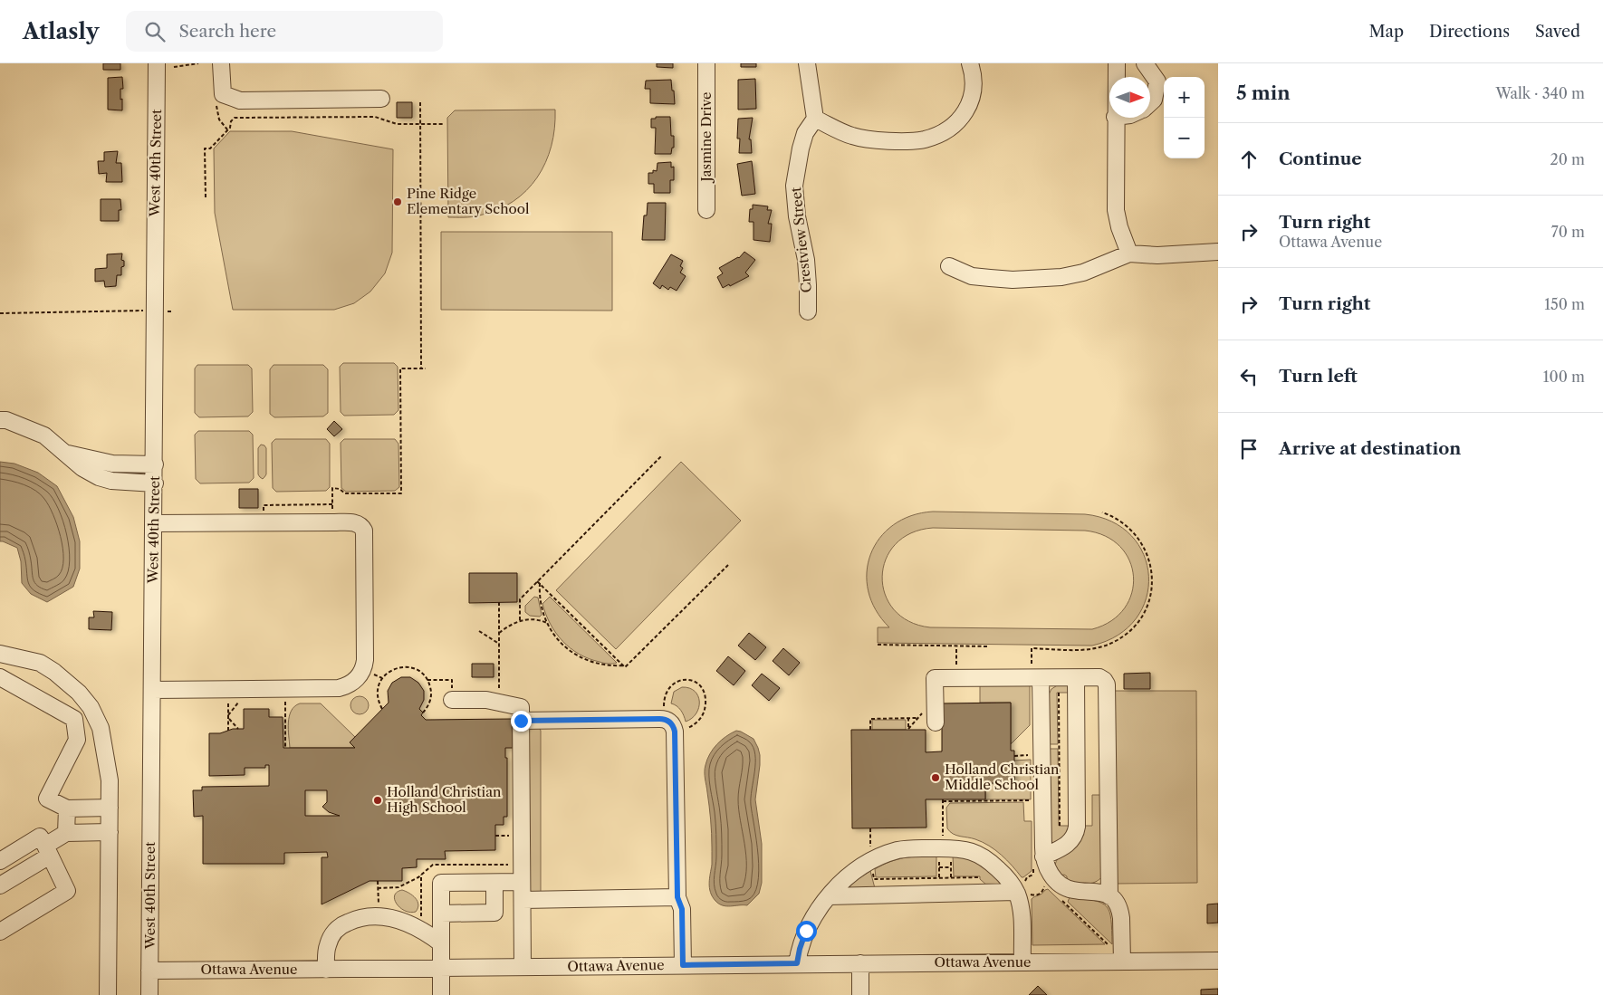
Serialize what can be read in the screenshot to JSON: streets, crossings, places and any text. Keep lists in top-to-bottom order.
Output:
{
  "streets": {
    "street": [
      "Jasmine Drive",
      "West 40th Street",
      "Crestview Street",
      "Ottawa Avenue"
    ]
  },
  "crossings": [
    ["West 40th Street", "Ottawa Avenue"]
  ],
  "places": ["Pine Ridge Elementary School", "Holland Christian Middle School", "Holland Christian High School"],
  "north": "right",
  "page": {
    "header": "Atlasly",
    "search": "Search here",
    "nav": ["Map", "Directions", "Saved"],
    "heading": ["5 min", "Walk · 340 m"],
    "map_buttons": ["+", "−"],
    "list": [
      ["Continue", "20 m"],
      ["Turn right", "Ottawa Avenue", "70 m"],
      ["Turn right", "150 m"],
      ["Turn left", "100 m"],
      "Arrive at destination"
    ]
  }
}
